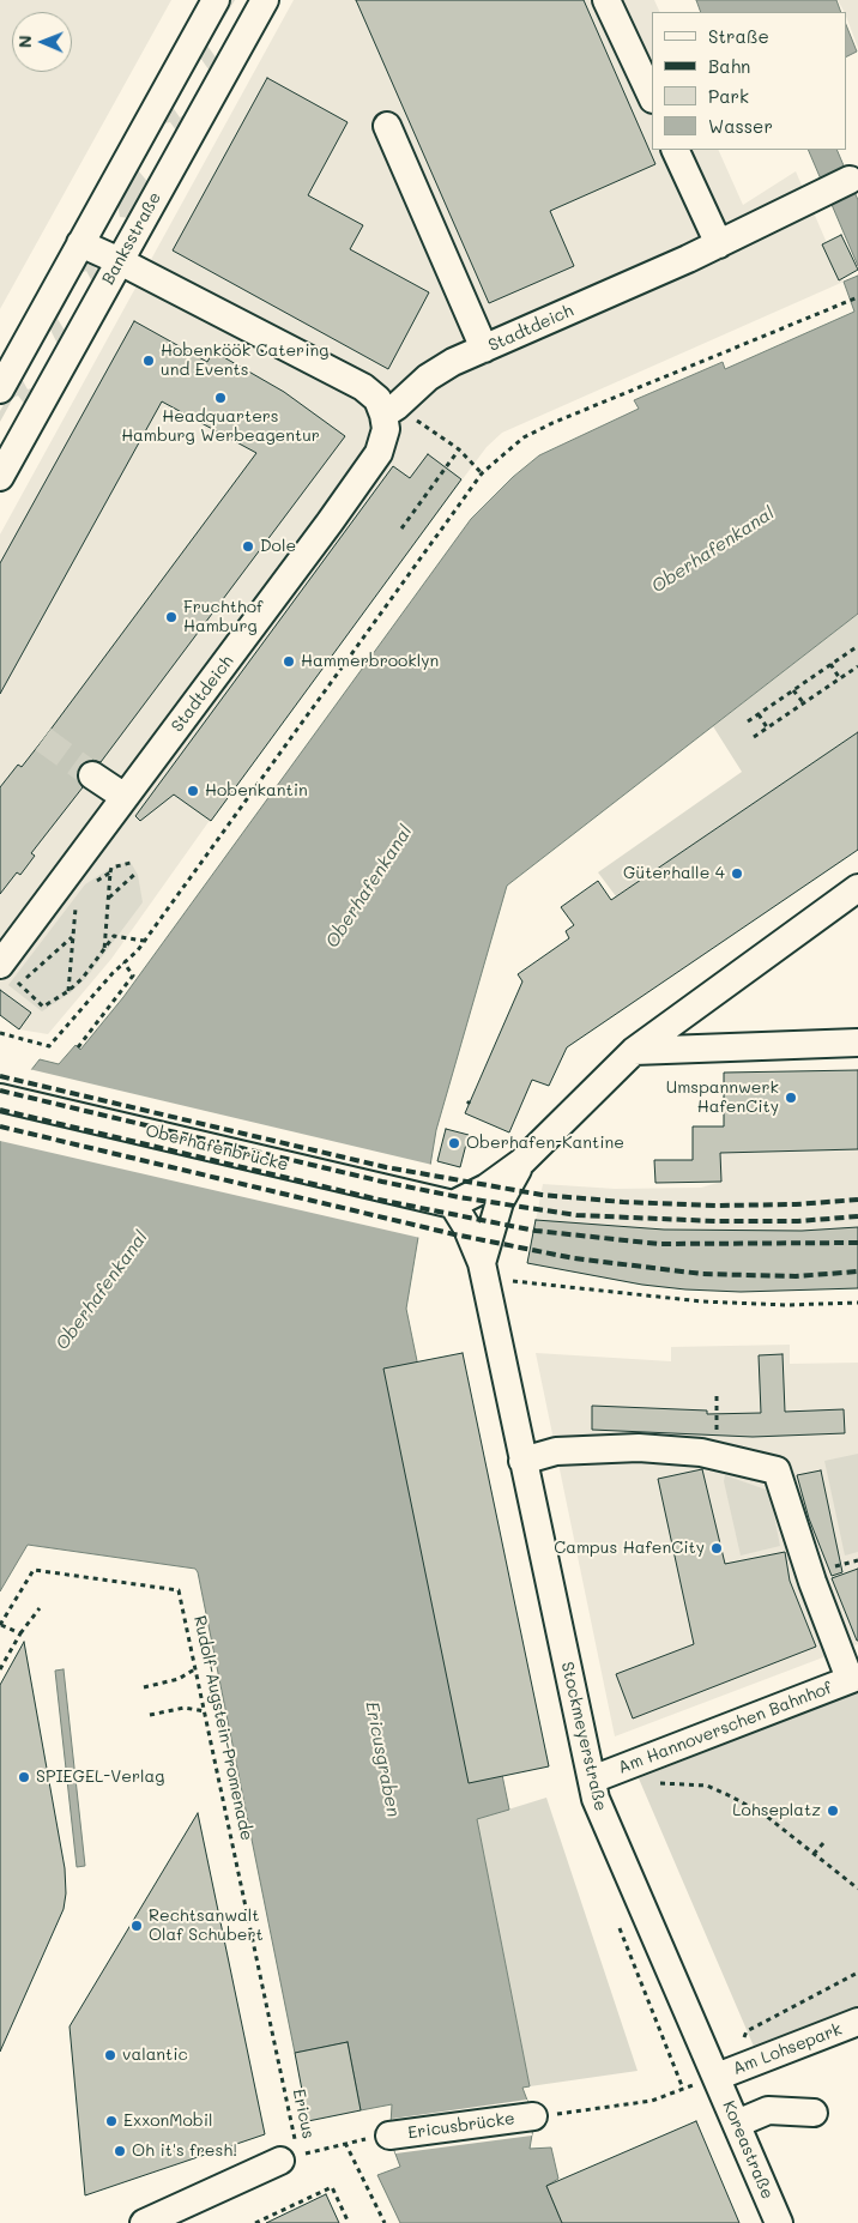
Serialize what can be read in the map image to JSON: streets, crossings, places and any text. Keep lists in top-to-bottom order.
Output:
{
  "streets": {
    "street": [
      "Banksstraße",
      "Stadtdeich",
      "Oberhafenbrücke",
      "Am Hannoverschen Bahnhof",
      "Stockmeyerstraße",
      "Am Lohsepark",
      "Ericusbrücke",
      "Koreastraße"
    ],
    "path": ["Rudolf-Augstein-Promenade", "Ericus"]
  },
  "crossings": [
    ["Oberhafenbrücke", "Stockmeyerstraße"],
    ["Rudolf-Augstein-Promenade", "Ericus"],
    ["Am Hannoverschen Bahnhof", "Stockmeyerstraße"],
    ["Stockmeyerstraße", "Am Lohsepark"],
    ["Stockmeyerstraße", "Koreastraße"],
    ["Am Lohsepark", "Koreastraße"]
  ],
  "water": ["Oberhafenkanal", "Ericusgraben"],
  "places": [
    "Hobenköök Catering und Events",
    "Headquarters Hamburg Werbeagentur",
    "Dole",
    "Fruchthof Hamburg",
    "Hammerbrooklyn",
    "Hobenkantin",
    "Güterhalle 4",
    "Umspannwerk HafenCity",
    "Oberhafen-Kantine",
    "Campus HafenCity",
    "SPIEGEL-Verlag",
    "Lohseplatz",
    "Rechtsanwalt Olaf Schubert",
    "valantic",
    "ExxonMobil",
    "Oh it's fresh!"
  ],
  "legend": [
    "Straße",
    "Bahn",
    "Park",
    "Wasser"
  ],
  "north": "left"
}
